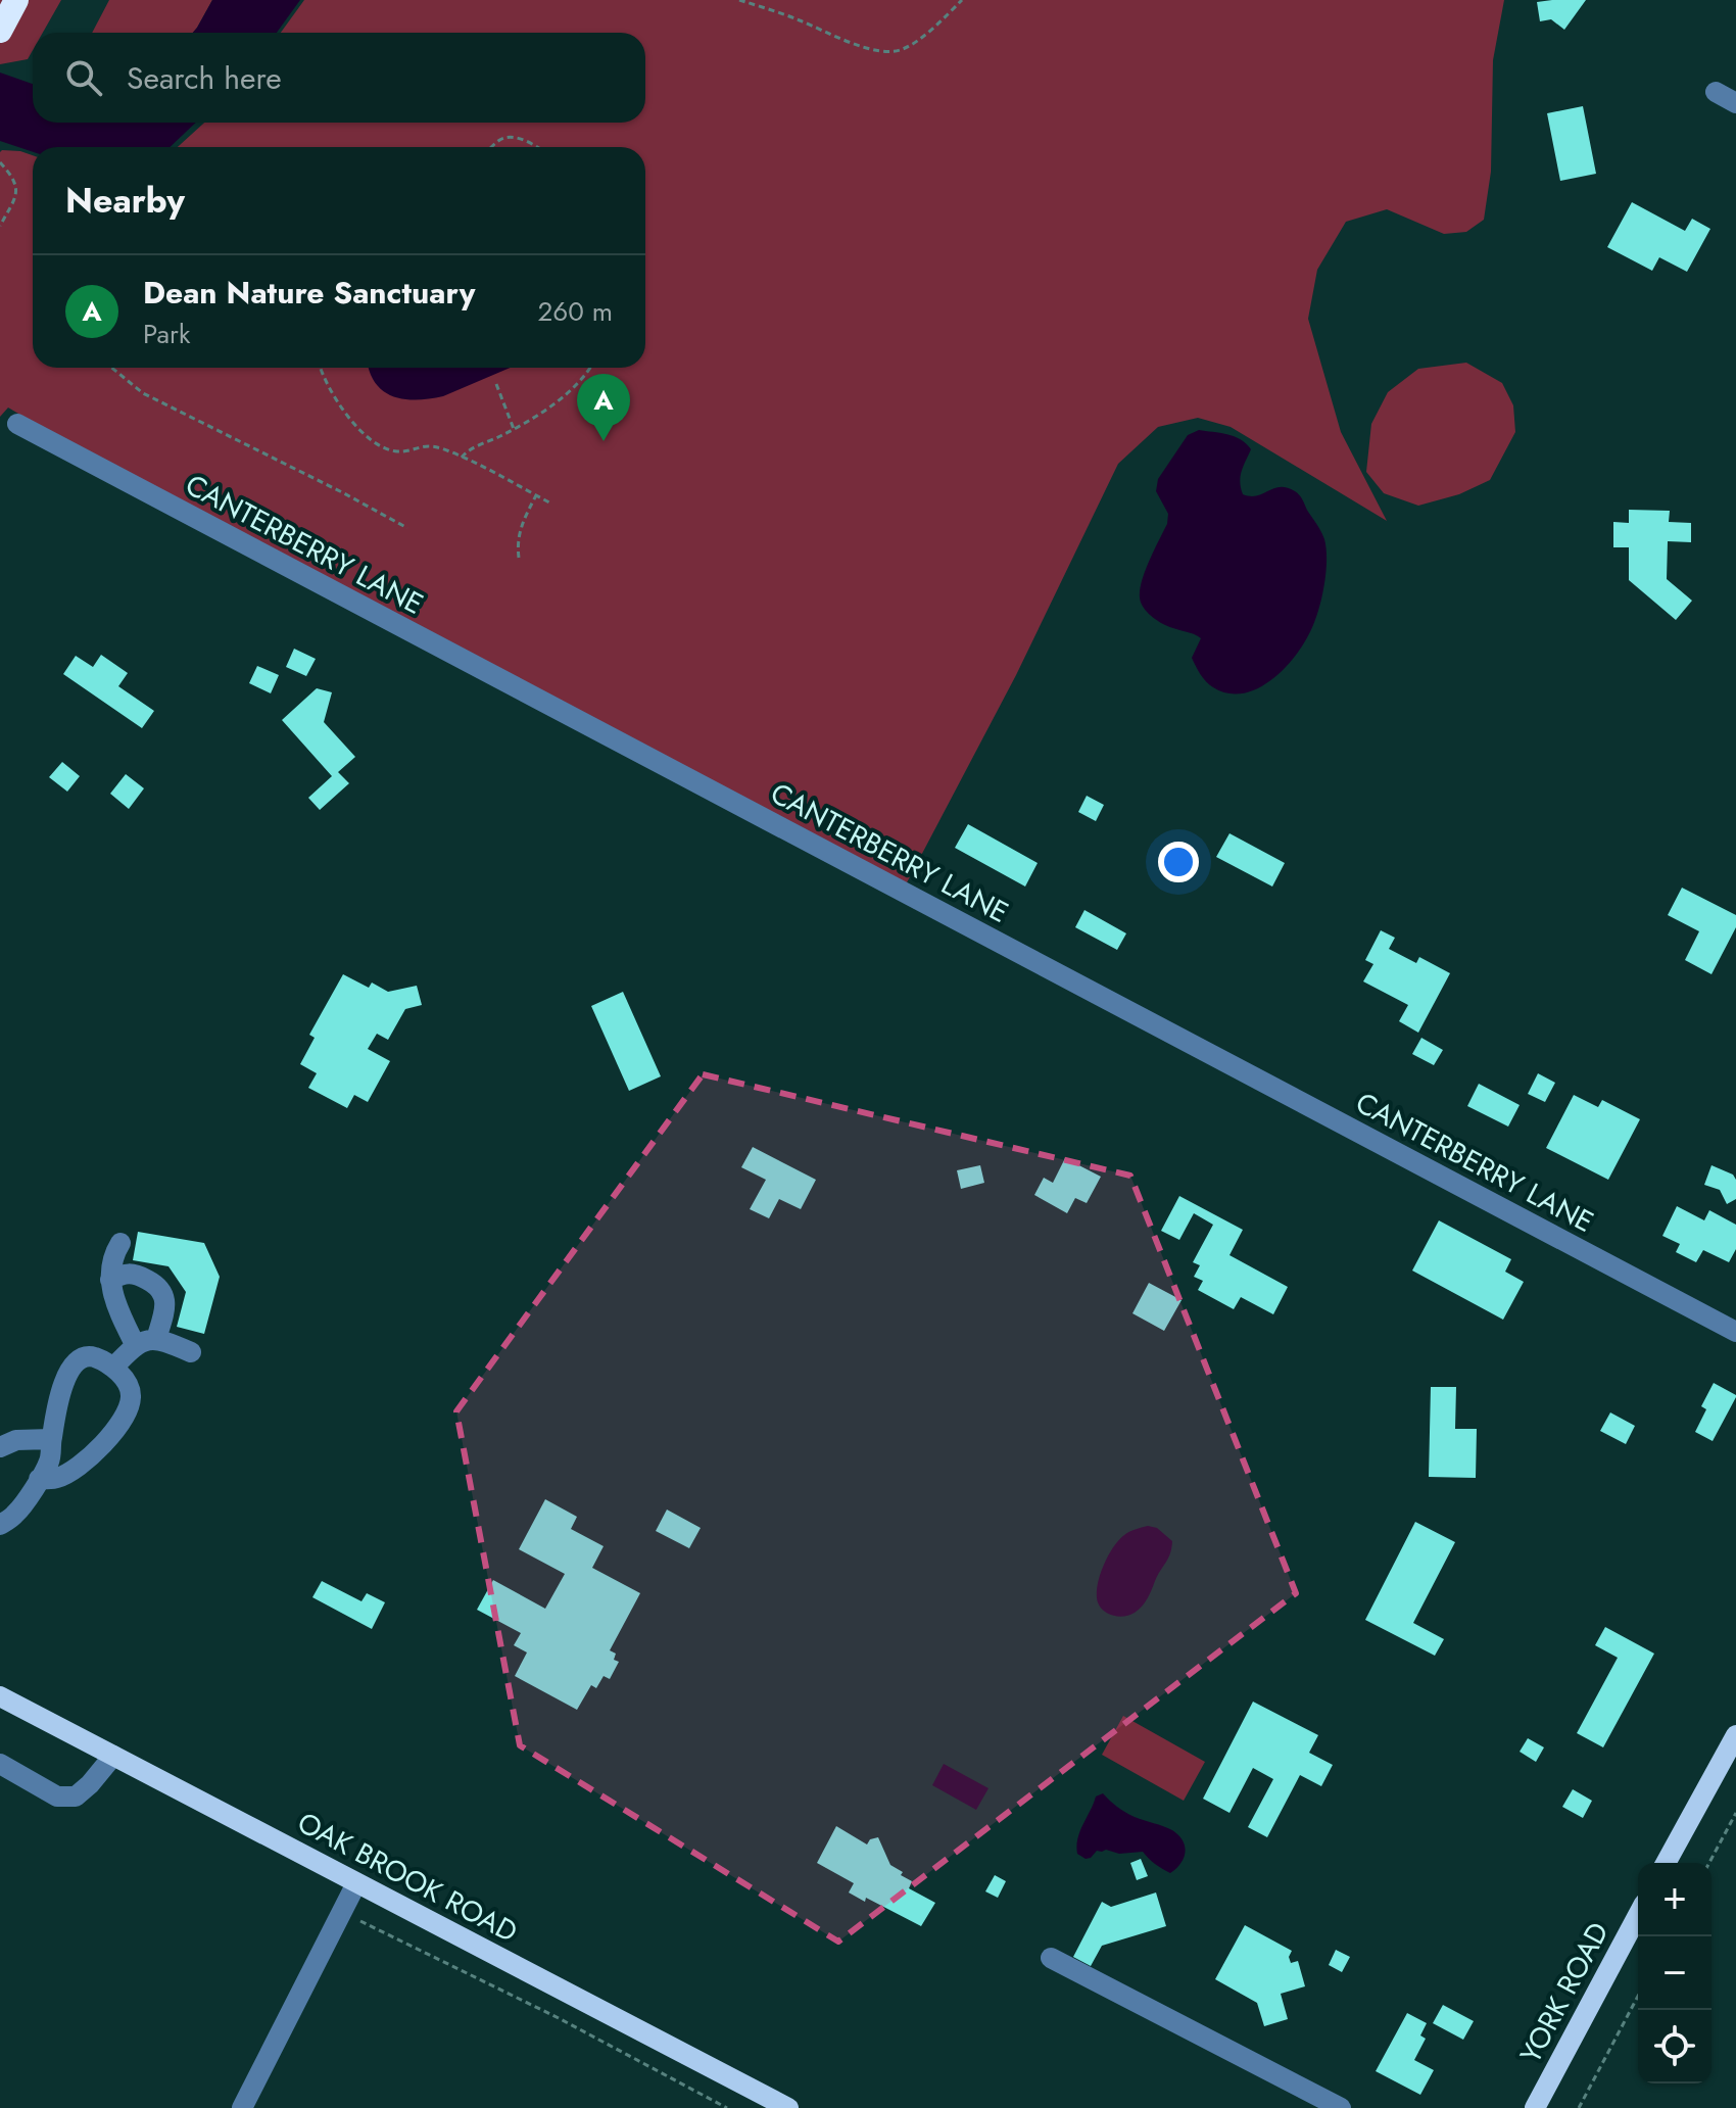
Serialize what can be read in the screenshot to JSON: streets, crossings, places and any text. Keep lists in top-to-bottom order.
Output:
{
  "streets": {
    "main road": ["OAK BROOK ROAD", "YORK ROAD"],
    "street": ["CANTERBERRY LANE"]
  },
  "page": {
    "search": "Search here",
    "heading": "Nearby",
    "list": [
      {
        "mark": "A",
        "name": "Dean Nature Sanctuary",
        "note": "Park",
        "value": "260 m"
      }
    ],
    "pins": "A",
    "map_buttons": ["+", "−"]
  }
}
